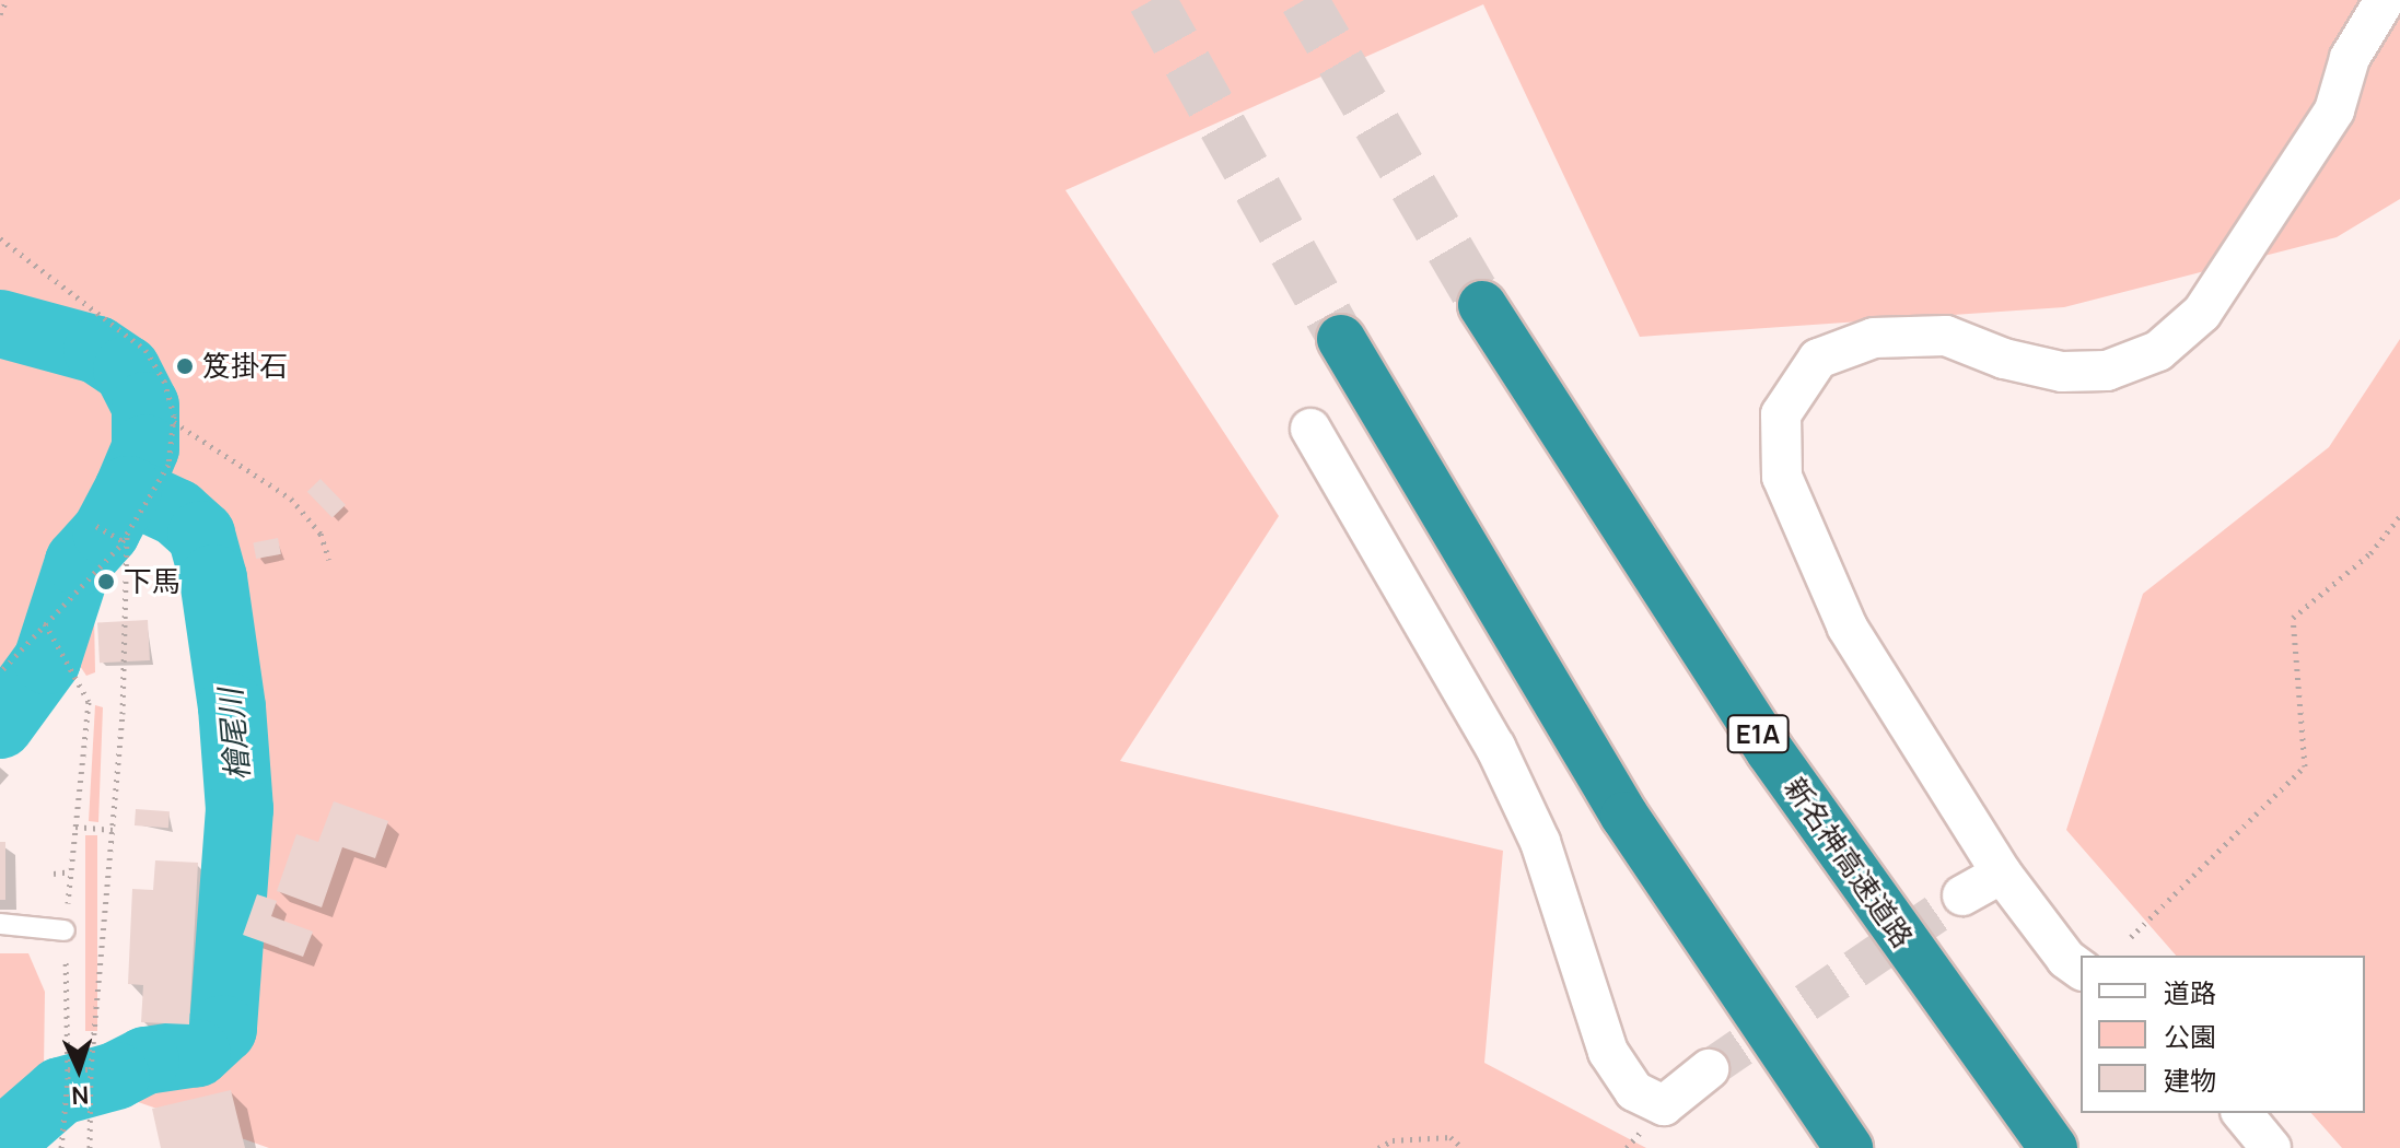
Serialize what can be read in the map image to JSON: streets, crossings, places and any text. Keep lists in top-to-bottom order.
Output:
{
  "streets": {
    "highway": ["E1A", "新名神高速道路"]
  },
  "water": ["檜尾川"],
  "places": ["笈掛石", "下馬"],
  "legend": ["道路", "公園", "建物"],
  "north": "bottom"
}
